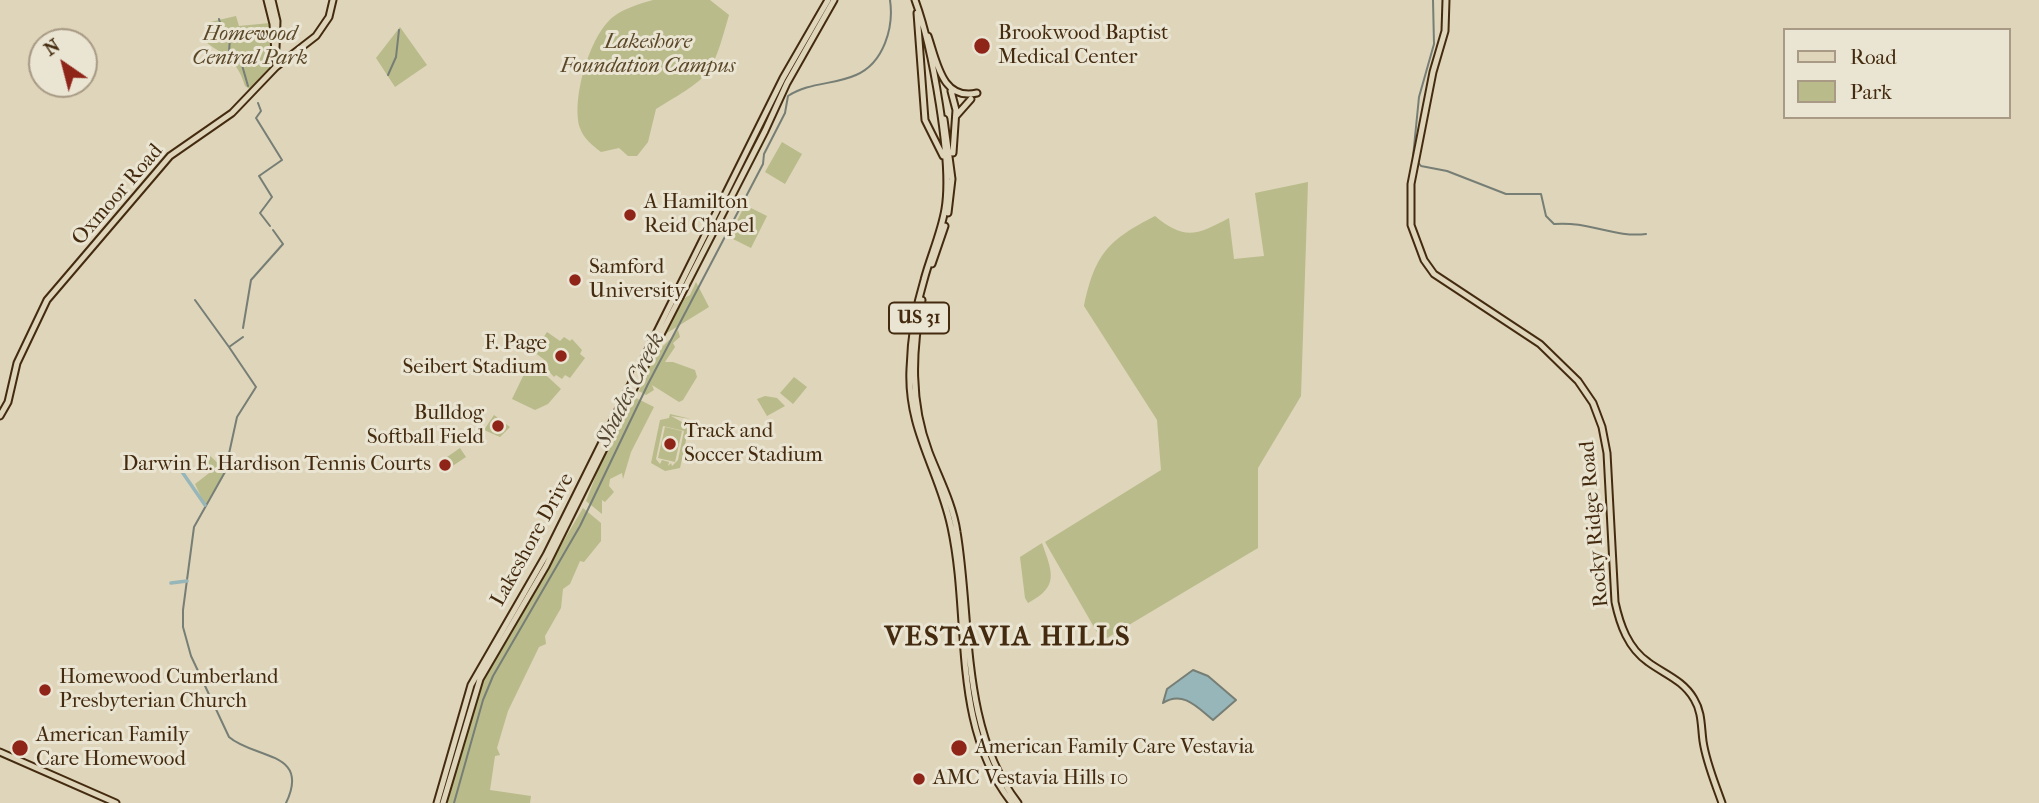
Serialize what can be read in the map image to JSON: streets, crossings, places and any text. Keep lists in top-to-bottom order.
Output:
{
  "streets": {
    "main road": [
      "Oxmoor Road",
      "US 31",
      "Rocky Ridge Road",
      "Lakeshore Drive"
    ]
  },
  "districts": ["VESTAVIA HILLS"],
  "water": ["Shades Creek"],
  "parks": ["Homewood Central Park", "Lakeshore Foundation Campus"],
  "places": [
    "Brookwood Baptist Medical Center",
    "A Hamilton Reid Chapel",
    "Samford University",
    "F. Page Seibert Stadium",
    "Bulldog Softball Field",
    "Track and Soccer Stadium",
    "Darwin E. Hardison Tennis Courts",
    "Homewood Cumberland Presbyterian Church",
    "American Family Care Homewood",
    "American Family Care Vestavia",
    "AMC Vestavia Hills 10"
  ],
  "legend": ["Road", "Park"],
  "north": "top left"
}
